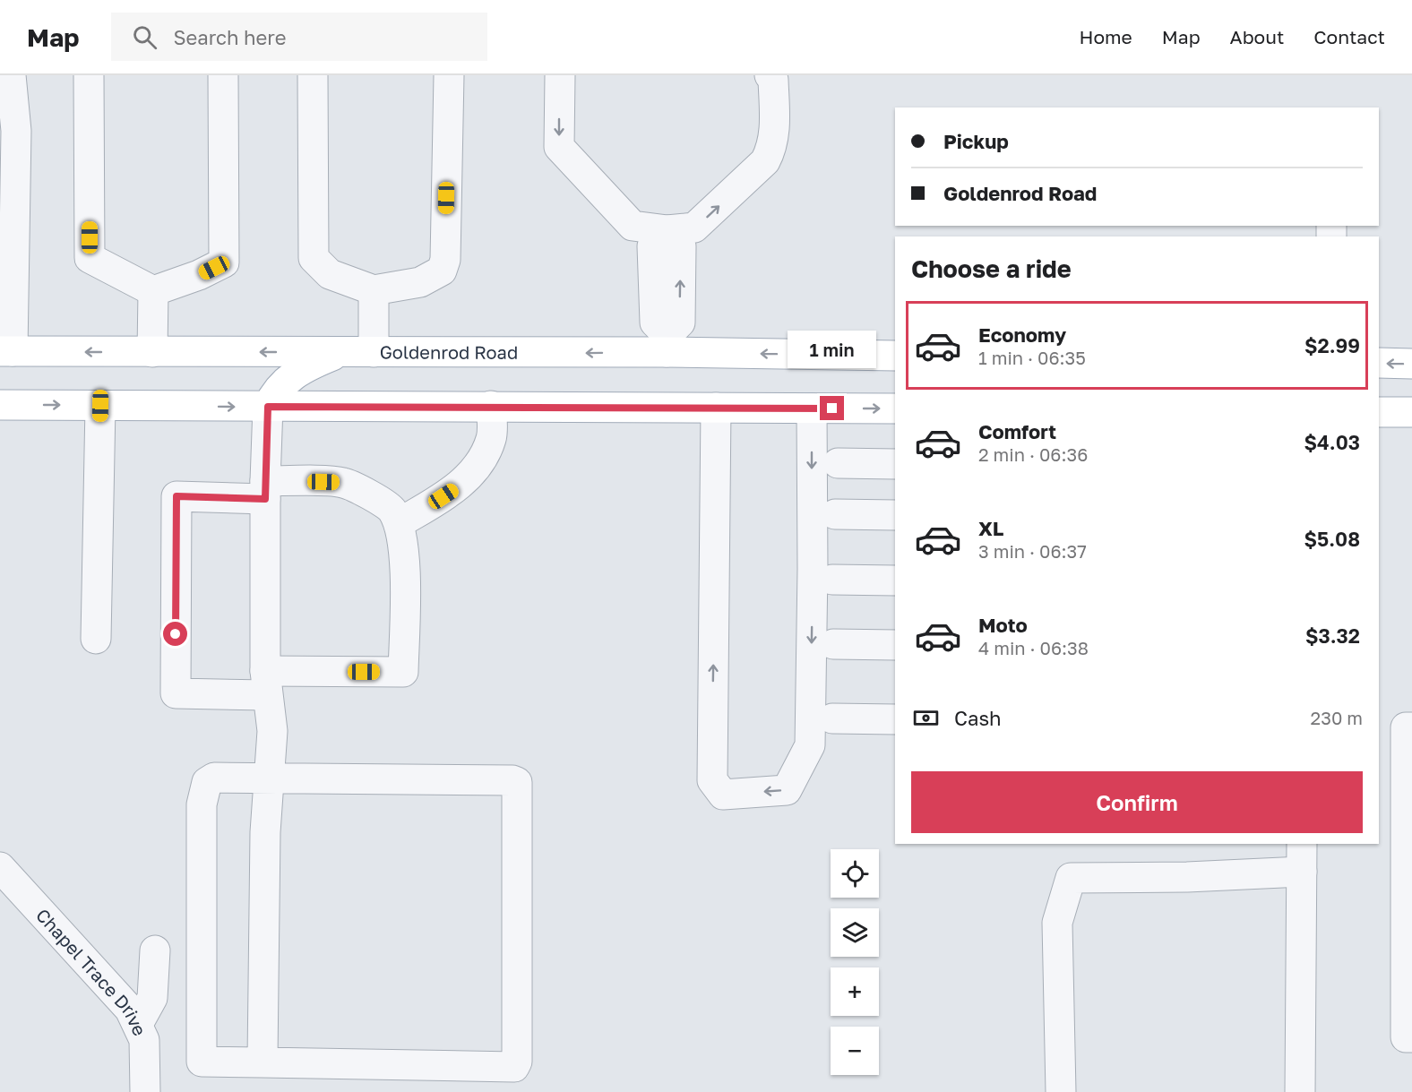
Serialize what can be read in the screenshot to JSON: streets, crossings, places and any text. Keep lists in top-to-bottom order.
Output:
{
  "streets": {
    "main road": ["Goldenrod Road"],
    "lane": ["Chapel Trace Drive"]
  },
  "page": {
    "header": "Map",
    "search": "Search here",
    "nav": [
      "Home",
      "Map",
      "About",
      "Contact"
    ],
    "banner": ["Pickup", "Goldenrod Road"],
    "heading": "Choose a ride",
    "list": [
      {
        "name": "Economy",
        "note": "1 min · 06:35",
        "value": "$2.99"
      },
      {
        "name": "Comfort",
        "note": "2 min · 06:36",
        "value": "$4.03"
      },
      {
        "name": "XL",
        "note": "3 min · 06:37",
        "value": "$5.08"
      },
      {
        "name": "Moto",
        "note": "4 min · 06:38",
        "value": "$3.32"
      }
    ],
    "bubble": "1 min",
    "pay": ["Cash", "230 m"],
    "buttons": "Confirm",
    "map_buttons": ["+", "−"]
  }
}
